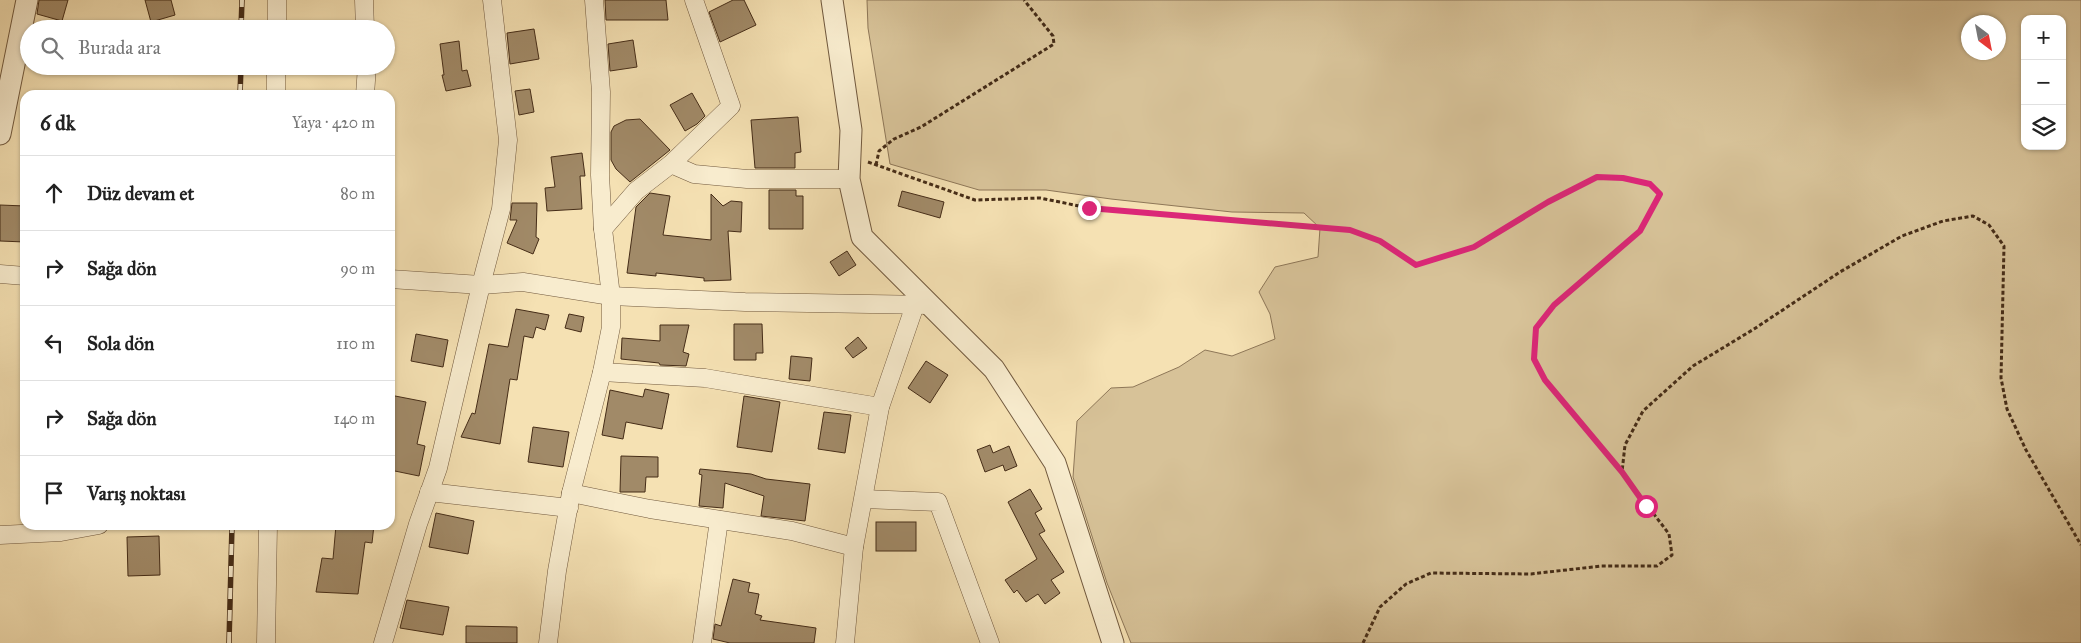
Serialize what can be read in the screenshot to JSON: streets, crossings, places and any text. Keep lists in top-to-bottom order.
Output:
{
  "north": "bottom right",
  "page": {
    "map_buttons": ["+", "−"],
    "search": "Burada ara",
    "heading": ["6 dk", "Yaya · 420 m"],
    "list": [
      ["Düz devam et", "80 m"],
      ["Sağa dön", "90 m"],
      ["Sola dön", "110 m"],
      ["Sağa dön", "140 m"],
      "Varış noktası"
    ]
  }
}
